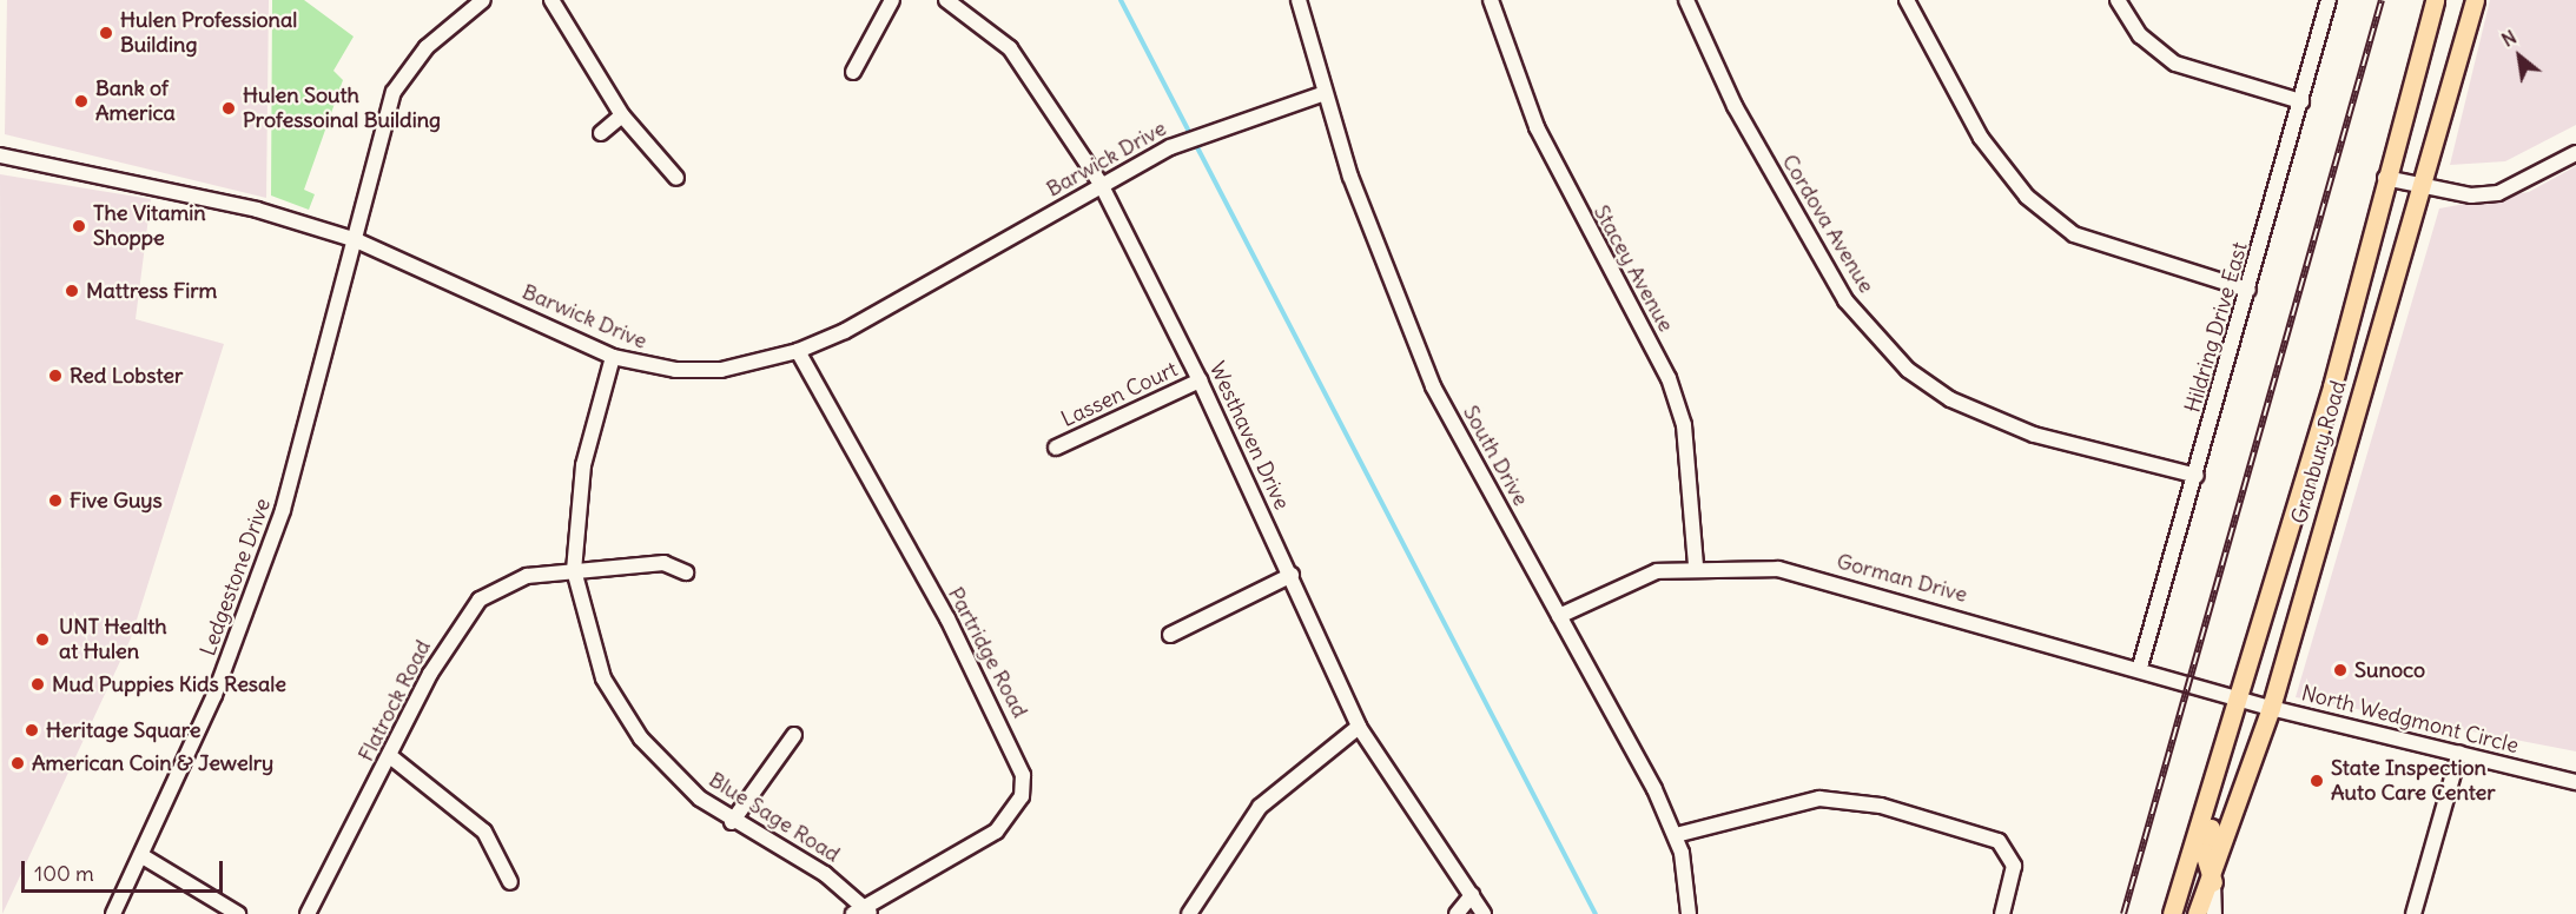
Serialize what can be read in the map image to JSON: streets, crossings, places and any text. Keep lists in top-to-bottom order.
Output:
{
  "streets": {
    "main road": ["Granbury Road"],
    "street": [
      "Barwick Drive",
      "Cordova Avenue",
      "Stacey Avenue",
      "Hildring Drive East",
      "Lassen Court",
      "Westhaven Drive",
      "South Drive",
      "Ledgestone Drive",
      "Gorman Drive",
      "Partridge Road",
      "Flatrock Road",
      "North Wedgmont Circle",
      "Blue Sage Road"
    ]
  },
  "crossings": [
    ["Barwick Drive", "Westhaven Drive"],
    ["Barwick Drive", "South Drive"],
    ["Barwick Drive", "Ledgestone Drive"],
    ["Barwick Drive", "Partridge Road"],
    ["Barwick Drive", "Blue Sage Road"],
    ["Cordova Avenue", "Hildring Drive East"],
    ["Stacey Avenue", "Gorman Drive"],
    ["Hildring Drive East", "Gorman Drive"],
    ["Lassen Court", "Westhaven Drive"],
    ["Granbury Road", "Gorman Drive"],
    ["Granbury Road", "North Wedgmont Circle"],
    ["South Drive", "Gorman Drive"],
    ["Gorman Drive", "North Wedgmont Circle"],
    ["Partridge Road", "Blue Sage Road"],
    ["Flatrock Road", "Blue Sage Road"]
  ],
  "places": [
    "Hulen Professional Building",
    "Bank of America",
    "Hulen South Professoinal Building",
    "The Vitamin Shoppe",
    "Mattress Firm",
    "Red Lobster",
    "Five Guys",
    "UNT Health at Hulen",
    "Sunoco",
    "Mud Puppies Kids Resale",
    "Heritage Square",
    "American Coin & Jewelry",
    "State Inspection Auto Care Center"
  ],
  "scale_bar": "100 m",
  "north": "top left"
}
